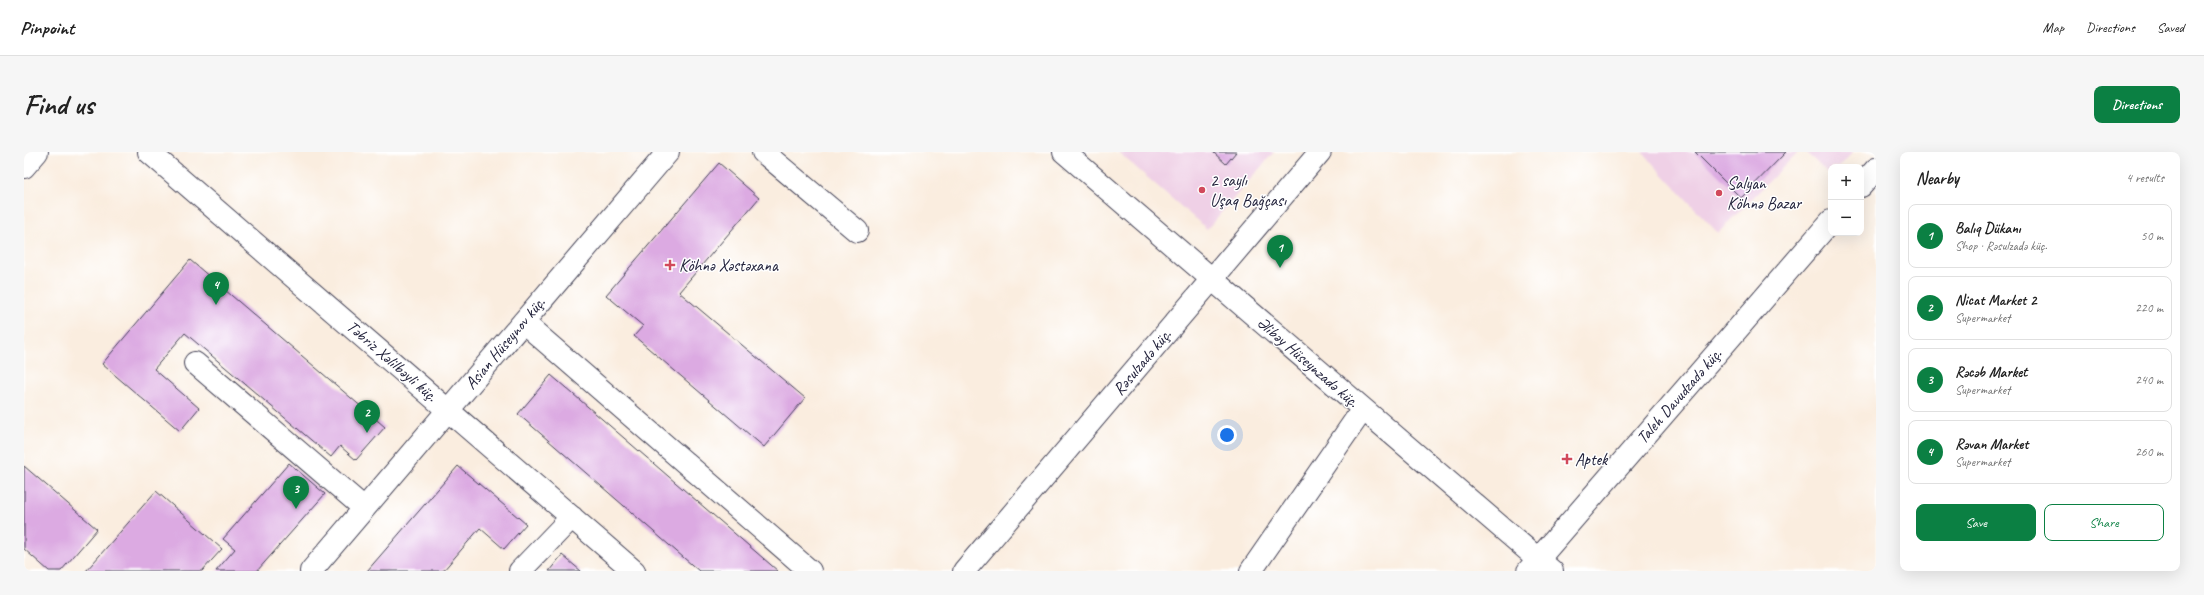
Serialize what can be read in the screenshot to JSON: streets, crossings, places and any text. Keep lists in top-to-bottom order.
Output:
{
  "streets": {
    "street": [
      "Asian Hüseynov küç.",
      "Təbriz Xəlilbəyli küç.",
      "Rəsulzadə küç.",
      "Əlibəy Hüseynzadə küç.",
      "Taleh Davudzadə küç."
    ]
  },
  "crossings": [
    ["Asian Hüseynov küç.", "Təbriz Xəlilbəyli küç."],
    ["Rəsulzadə küç.", "Əlibəy Hüseynzadə küç."],
    ["Əlibəy Hüseynzadə küç.", "Taleh Davudzadə küç."]
  ],
  "places": {
    "other": ["2 saylı Uşaq Bağçası", "Salyan Köhnə Bazar"],
    "health": ["Köhnə Xəstəxana", "Aptek"]
  },
  "page": {
    "header": "Pinpoint",
    "nav": ["Map", "Directions", "Saved"],
    "buttons": [
      "Directions",
      ["Save", "Share"]
    ],
    "title": "Find us",
    "heading": ["Nearby", "4 results"],
    "map_buttons": ["+", "−"],
    "list": [
      {
        "mark": "1",
        "name": "Balıq Dükanı",
        "note": "Shop · Rəsulzadə küç.",
        "value": "50 m"
      },
      {
        "mark": "2",
        "name": "Nicat Market 2",
        "note": "Supermarket",
        "value": "220 m"
      },
      {
        "mark": "3",
        "name": "Rəcəb Market",
        "note": "Supermarket",
        "value": "240 m"
      },
      {
        "mark": "4",
        "name": "Rəvan Market",
        "note": "Supermarket",
        "value": "260 m"
      }
    ],
    "pins": [
      "1",
      "4",
      "2",
      "3"
    ]
  }
}
